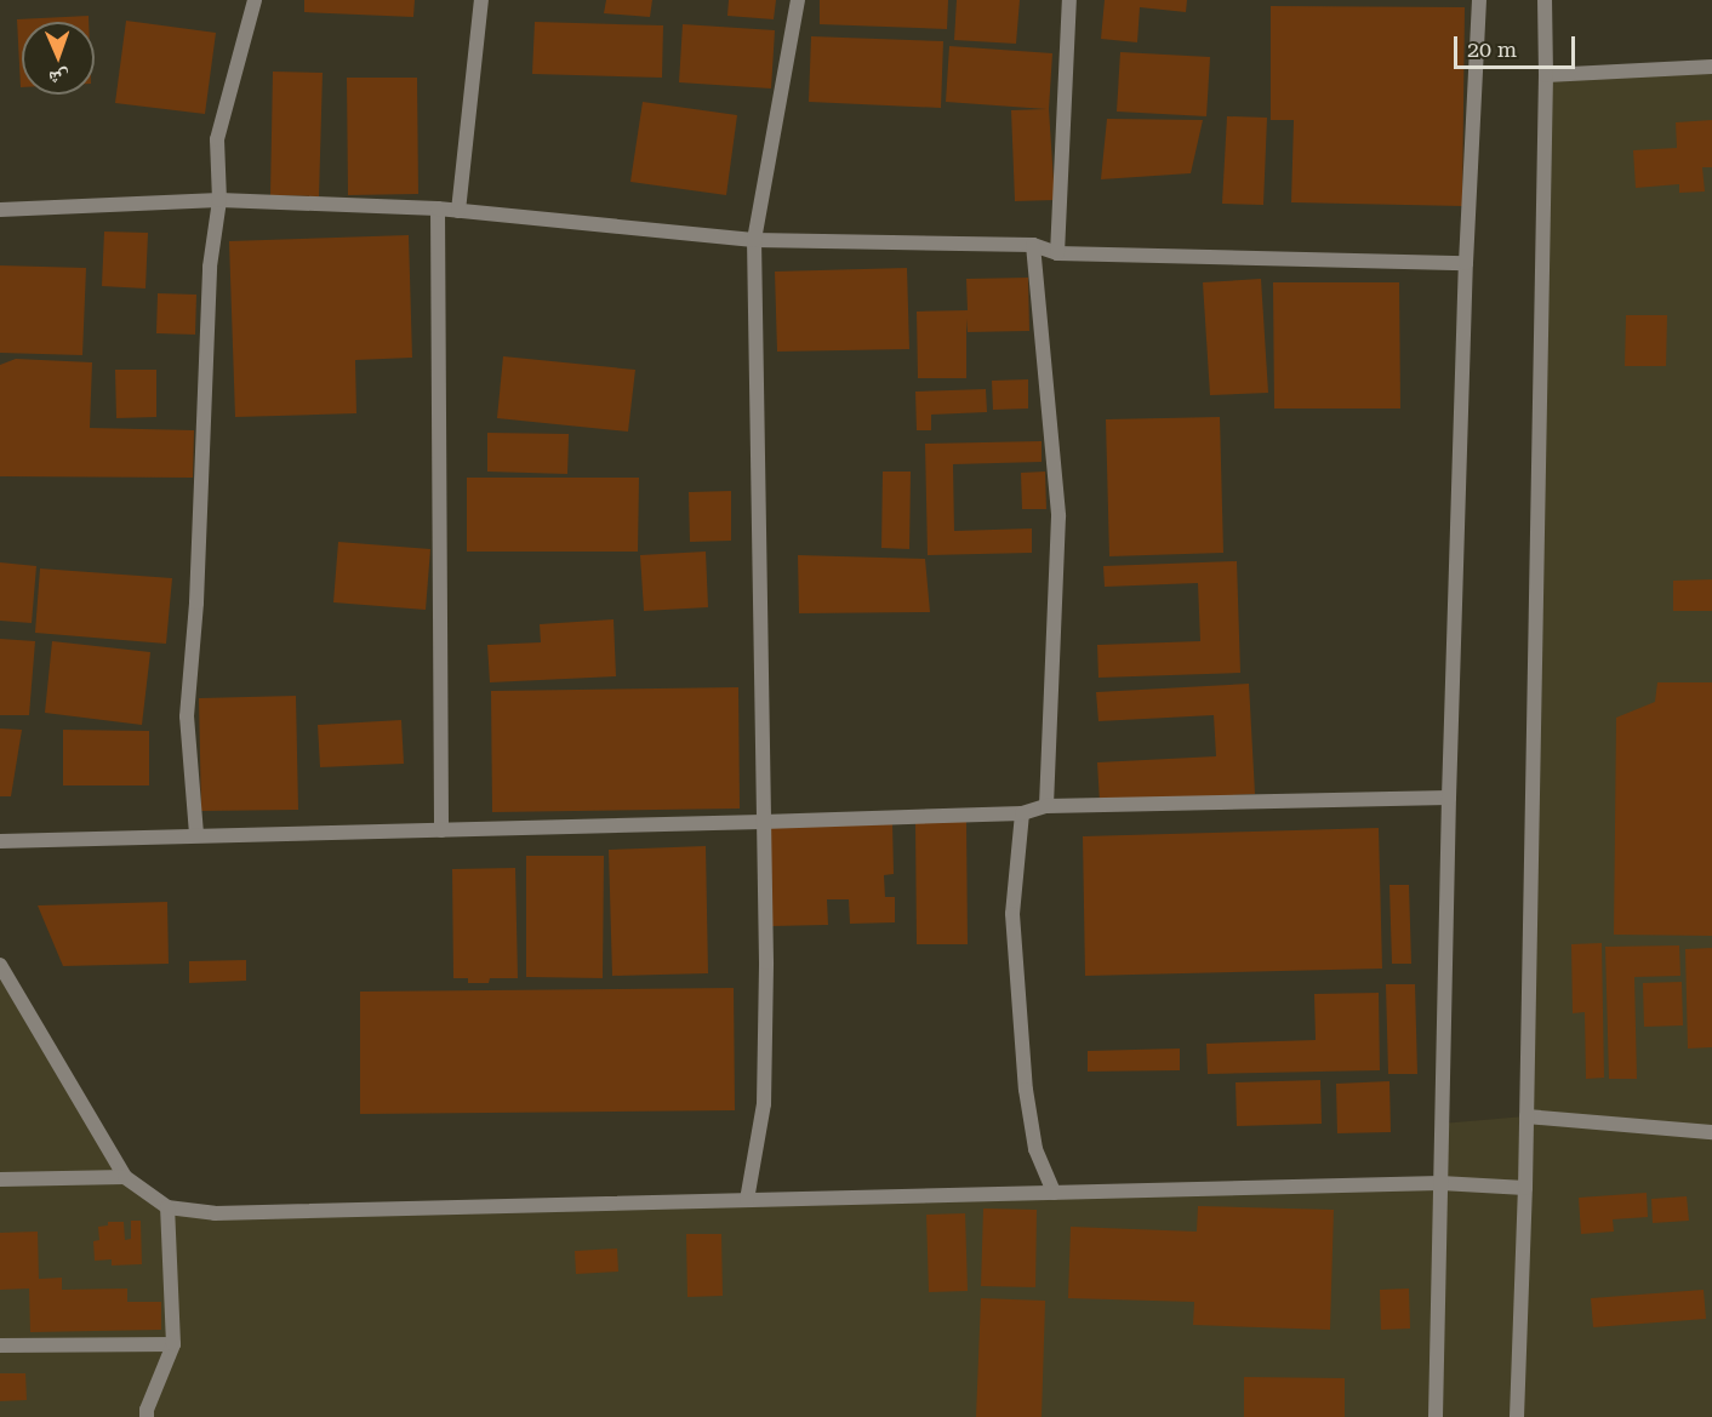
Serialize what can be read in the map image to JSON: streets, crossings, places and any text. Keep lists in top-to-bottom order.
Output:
{
  "scale_bar": "20 m",
  "north": "bottom"
}
